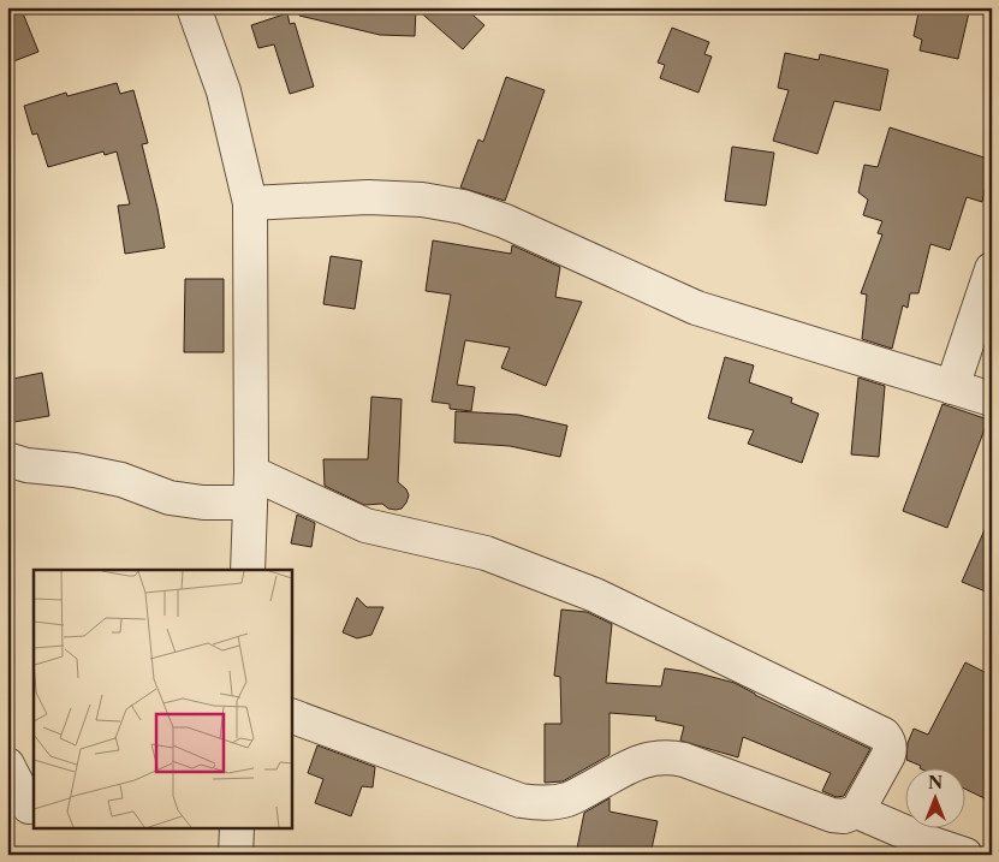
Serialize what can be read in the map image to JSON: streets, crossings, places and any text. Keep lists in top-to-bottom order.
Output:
{
  "north": "top"
}
